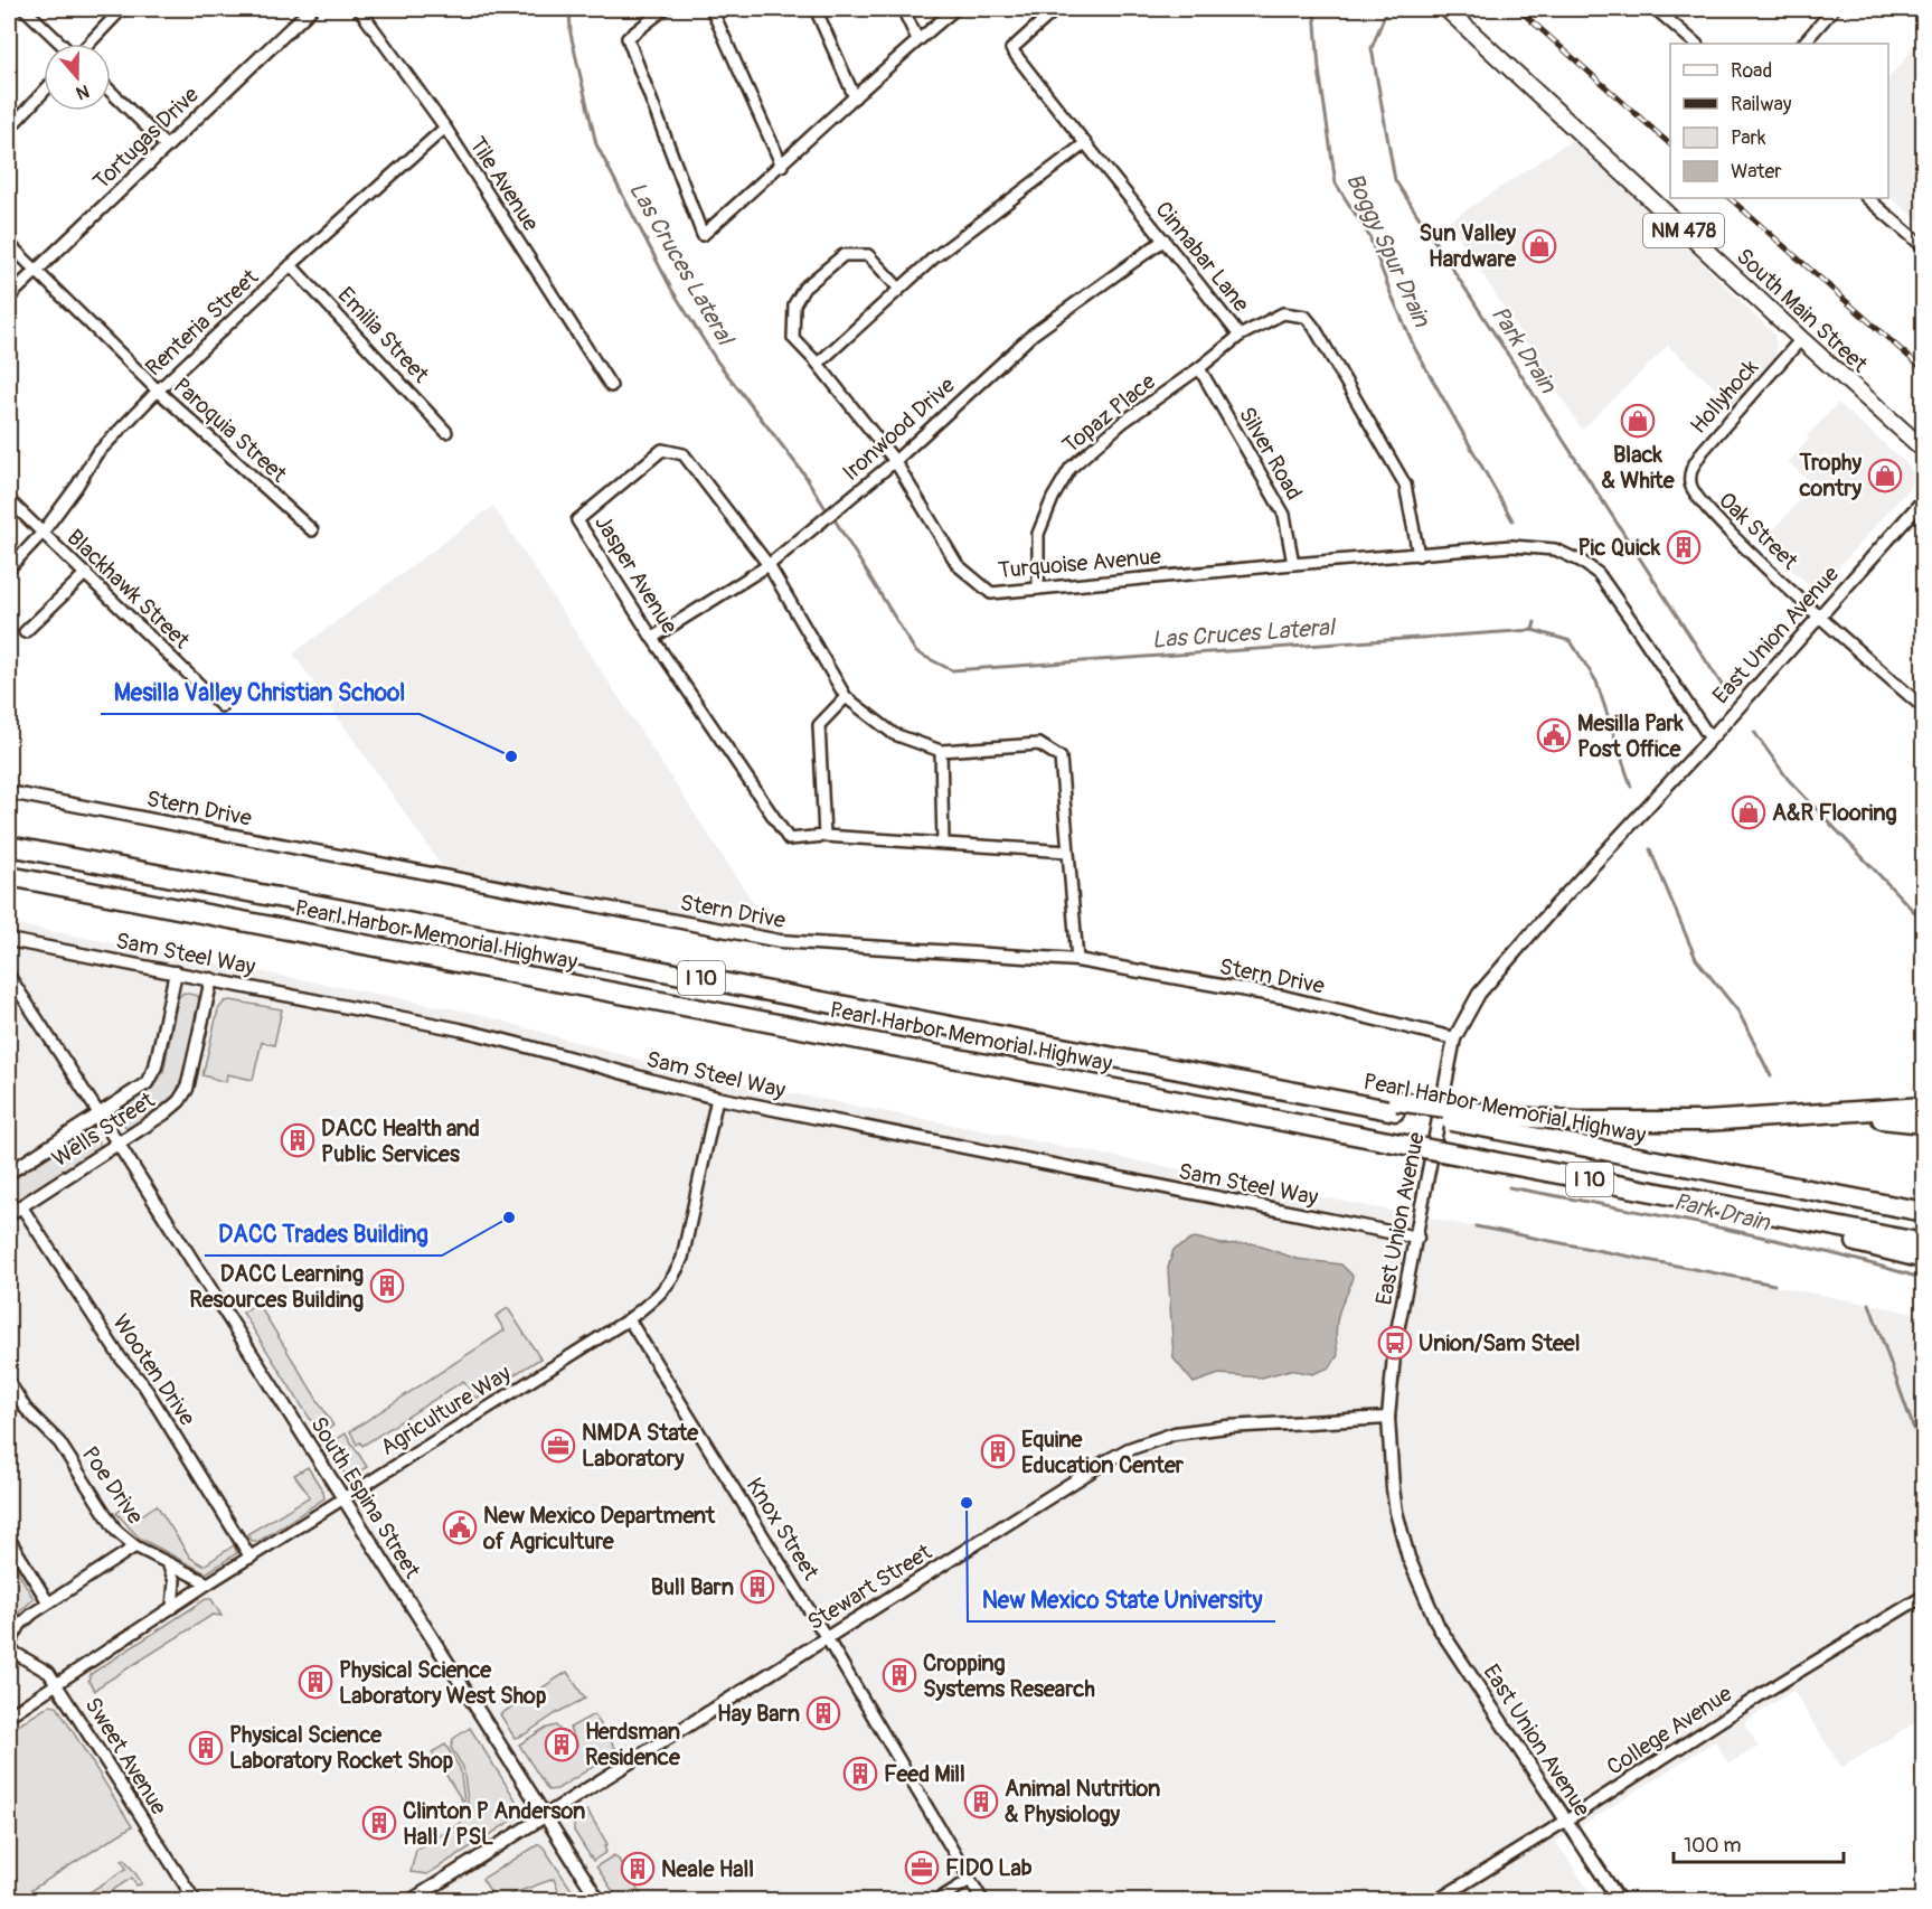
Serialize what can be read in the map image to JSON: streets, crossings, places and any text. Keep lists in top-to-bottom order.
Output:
{
  "streets": {
    "highway": ["Pearl Harbor Memorial Highway", "I 10"],
    "main road": ["NM 478", "South Main Street"],
    "street": [
      "Tortugas Drive",
      "Tile Avenue",
      "Cinnabar Lane",
      "Renteria Street",
      "Emilia Street",
      "Hollyhock",
      "Topaz Place",
      "Ironwood Drive",
      "Paroquia Street",
      "Silver Road",
      "Oak Street",
      "Turquoise Avenue",
      "Jasper Avenue",
      "Blackhawk Street",
      "East Union Avenue",
      "Stern Drive",
      "Sam Steel Way",
      "Wells Street",
      "Wooten Drive",
      "Agriculture Way",
      "Poe Drive",
      "South Espina Street",
      "Knox Street",
      "Stewart Street",
      "College Avenue",
      "Sweet Avenue"
    ]
  },
  "crossings": [
    ["Tortugas Drive", "Paroquia Street"],
    ["Tile Avenue", "Renteria Street"],
    ["Cinnabar Lane", "Topaz Place"],
    ["Cinnabar Lane", "Ironwood Drive"],
    ["Cinnabar Lane", "Turquoise Avenue"],
    ["South Main Street", "Hollyhock"],
    ["Renteria Street", "Emilia Street"],
    ["Renteria Street", "Paroquia Street"],
    ["Renteria Street", "Blackhawk Street"],
    ["Hollyhock", "Oak Street"],
    ["Topaz Place", "Silver Road"],
    ["Topaz Place", "Turquoise Avenue"],
    ["Ironwood Drive", "Turquoise Avenue"],
    ["Ironwood Drive", "Jasper Avenue"],
    ["Silver Road", "Turquoise Avenue"],
    ["Oak Street", "East Union Avenue"],
    ["Turquoise Avenue", "East Union Avenue"],
    ["Jasper Avenue", "Stern Drive"],
    ["East Union Avenue", "Stern Drive"],
    ["East Union Avenue", "Sam Steel Way"],
    ["East Union Avenue", "Stewart Street"],
    ["East Union Avenue", "College Avenue"],
    ["Sam Steel Way", "Wells Street"],
    ["Sam Steel Way", "Agriculture Way"],
    ["Wells Street", "Wooten Drive"],
    ["Wells Street", "South Espina Street"],
    ["Wooten Drive", "Agriculture Way"],
    ["Agriculture Way", "Poe Drive"],
    ["Agriculture Way", "South Espina Street"],
    ["Agriculture Way", "Knox Street"],
    ["Agriculture Way", "Sweet Avenue"],
    ["South Espina Street", "Stewart Street"],
    ["Knox Street", "Stewart Street"]
  ],
  "water": ["Boggy Spur Drain", "Las Cruces Lateral", "Park Drain"],
  "places": {
    "shop": [
      "Sun Valley Hardware",
      "Black & White",
      "Trophy contry",
      "A&R Flooring"
    ],
    "building": [
      "Pic Quick",
      "DACC Health and Public Services",
      "DACC Learning Resources Building",
      "Equine Education Center",
      "Bull Barn",
      "Cropping Systems Research",
      "Physical Science Laboratory West Shop",
      "Hay Barn",
      "Herdsman Residence",
      "Physical Science Laboratory Rocket Shop",
      "Feed Mill",
      "Animal Nutrition & Physiology",
      "Clinton P Anderson Hall / PSL",
      "Neale Hall"
    ],
    "public building": ["Mesilla Park Post Office", "New Mexico Department of Agriculture"],
    "other": ["Mesilla Valley Christian School", "DACC Trades Building", "New Mexico State University"],
    "bus stop": ["Union/Sam Steel"],
    "office": ["NMDA State Laboratory", "FIDO Lab"]
  },
  "legend": [
    "Road",
    "Railway",
    "Park",
    "Water"
  ],
  "scale_bar": "100 m",
  "north": "bottom"
}
